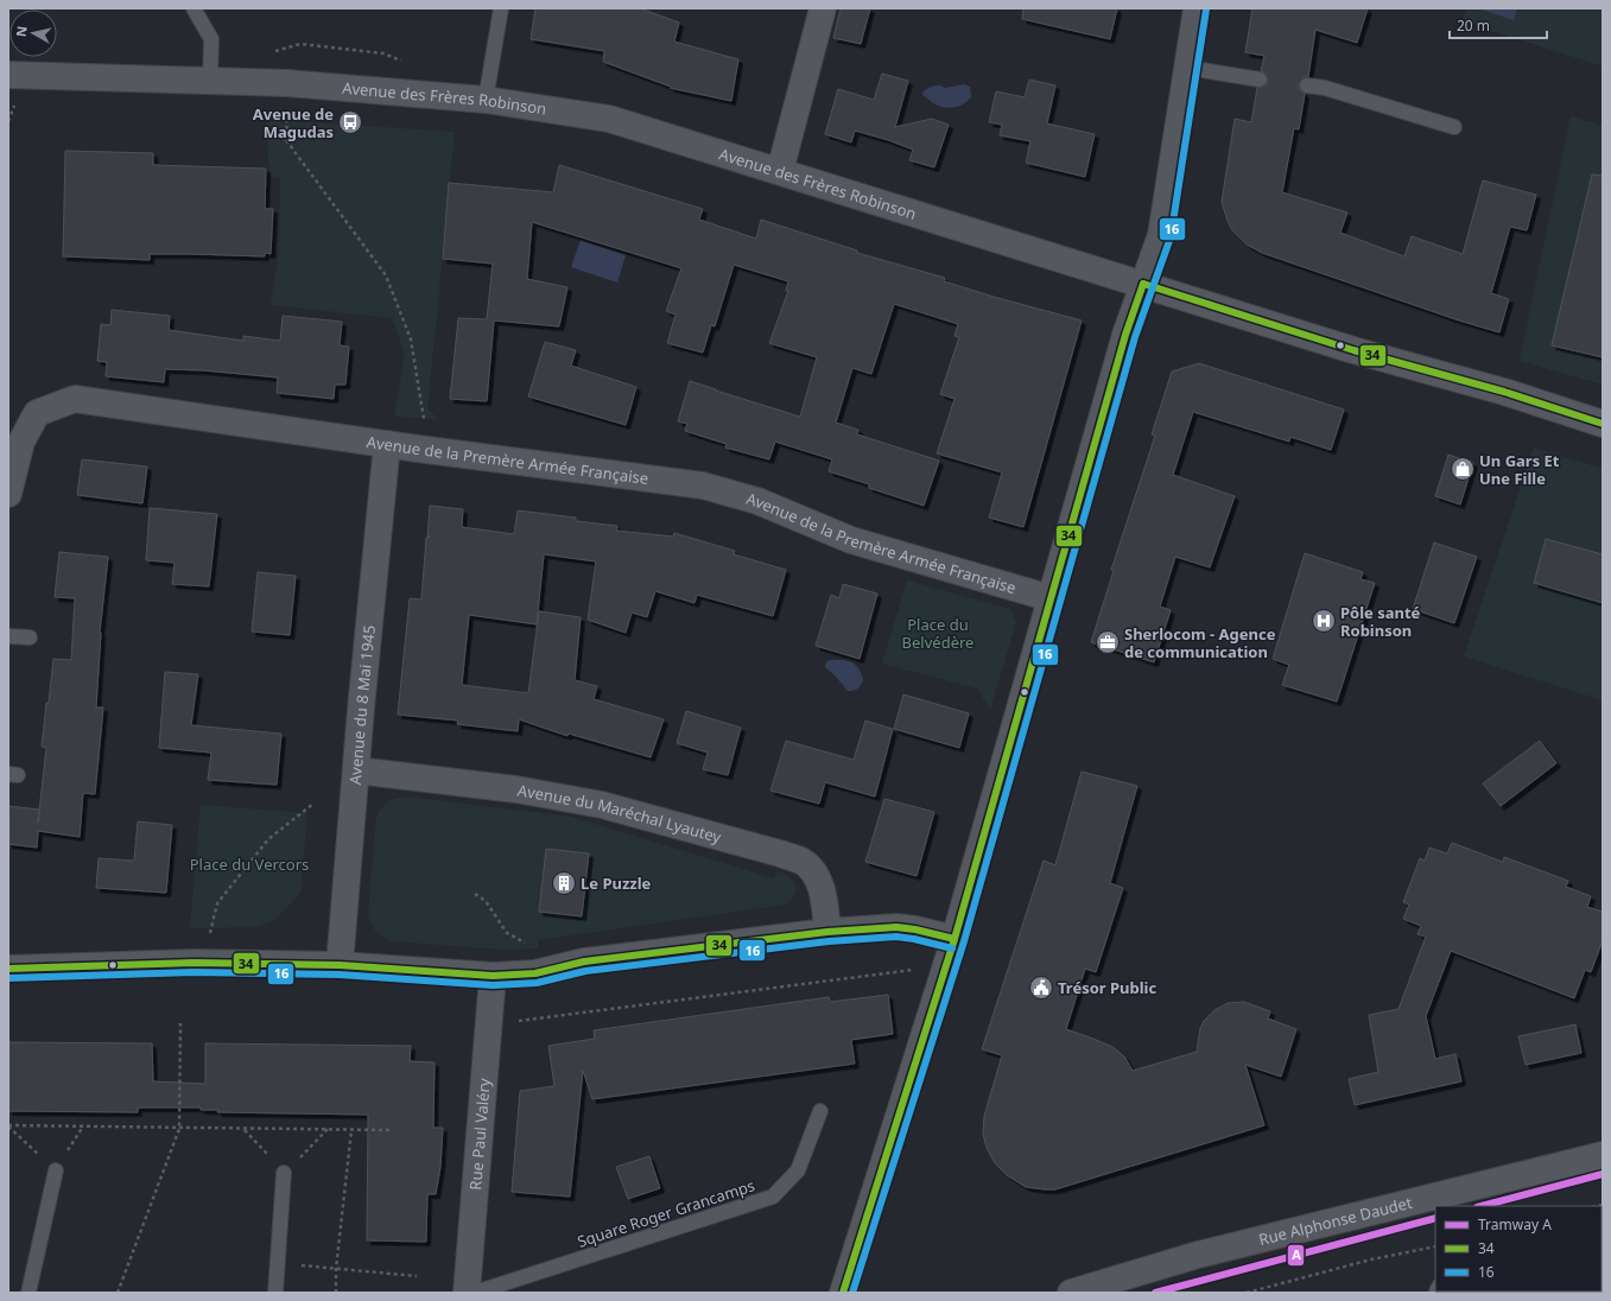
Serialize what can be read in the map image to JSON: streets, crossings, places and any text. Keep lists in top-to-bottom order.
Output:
{
  "streets": {
    "street": [
      "Avenue des Frères Robinson",
      "Avenue de la Premère Armée Française",
      "Avenue du 8 Mai 1945",
      "Avenue du Maréchal Lyautey",
      "Rue Paul Valéry",
      "Rue Alphonse Daudet"
    ],
    "lane": ["Square Roger Grancamps"]
  },
  "crossings": [
    ["Avenue de la Premère Armée Française", "Avenue du 8 Mai 1945"],
    ["Avenue du 8 Mai 1945", "Avenue du Maréchal Lyautey"]
  ],
  "parks": ["Place du Belvédère", "Place du Vercors"],
  "places": {
    "bus stop": ["Avenue de Magudas"],
    "shop": ["Un Gars Et Une Fille"],
    "hospital": ["Pôle santé Robinson"],
    "office": ["Sherlocom - Agence de communication"],
    "building": ["Le Puzzle"],
    "public building": ["Trésor Public"]
  },
  "lines": ["transit line 16", "transit line 34", "tram line A"],
  "legend": ["Tramway A", "34", "16"],
  "scale_bar": "20 m",
  "north": "left"
}
